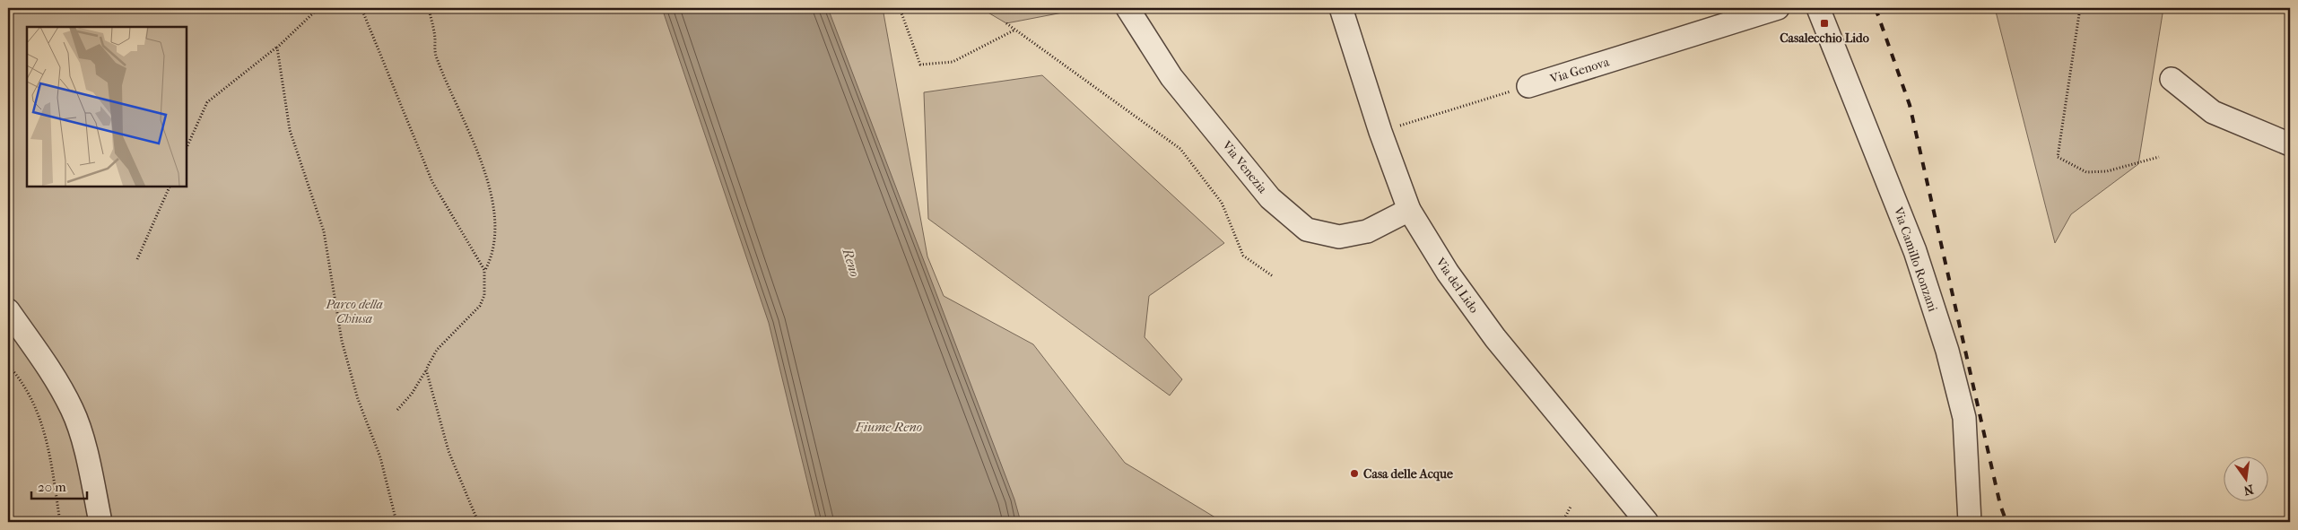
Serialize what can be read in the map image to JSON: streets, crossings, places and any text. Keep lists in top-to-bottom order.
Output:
{
  "streets": {
    "street": [
      "Via Genova",
      "Via Venezia",
      "Via Camillo Ronzani",
      "Via del Lido"
    ]
  },
  "crossings": [
    ["Via Venezia", "Via del Lido"]
  ],
  "water": ["Reno", "Fiume Reno"],
  "parks": ["Parco della Chiusa"],
  "places": {
    "transit": ["Casalecchio Lido"],
    "other": ["Casa delle Acque"]
  },
  "scale_bar": "20 m",
  "north": "bottom"
}
